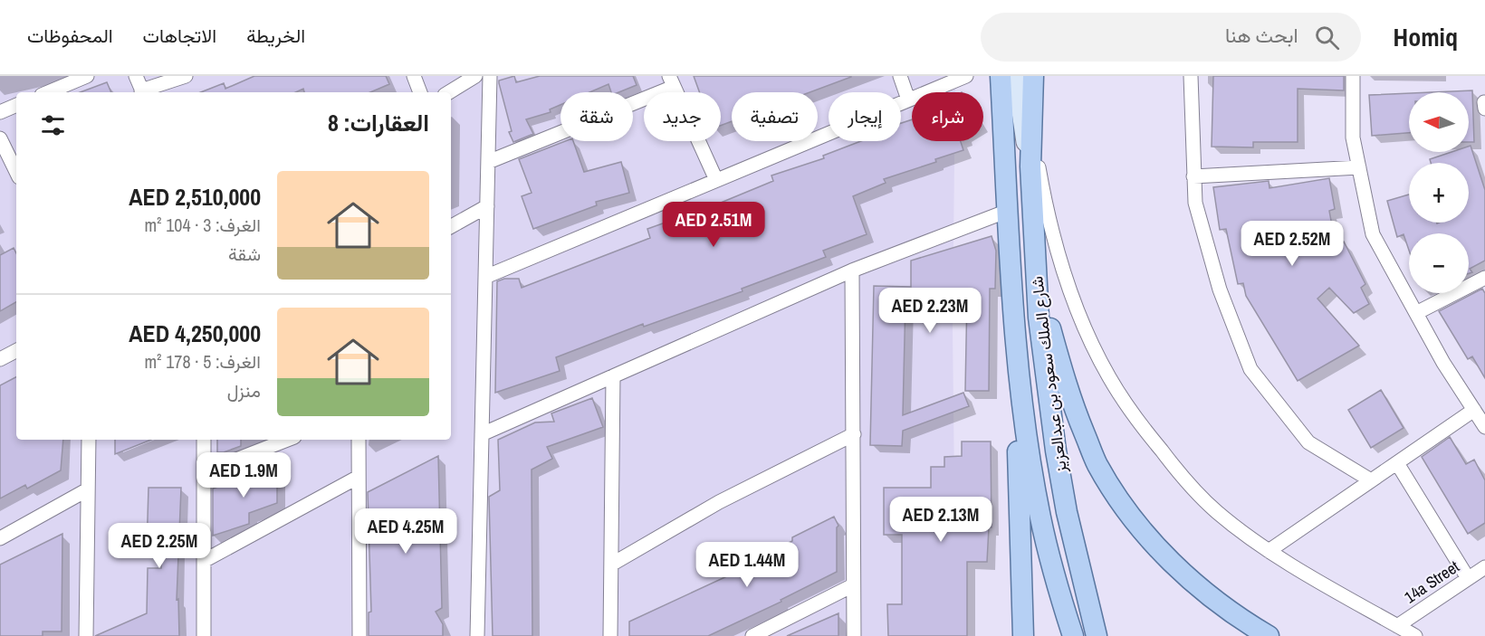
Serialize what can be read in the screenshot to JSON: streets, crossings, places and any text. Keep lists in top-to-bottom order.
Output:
{
  "streets": {
    "main road": ["شارع الملك سعود بن عبدالعزيز"],
    "street": ["14a Street"]
  },
  "north": "left",
  "page": {
    "header": "Homiq",
    "search": "ابحث هنا",
    "nav": ["الخريطة", "الاتجاهات", "المحفوظات"],
    "map_buttons": ["+", "−"],
    "chip": [
      "شراء",
      "إيجار",
      "تصفية",
      "جديد",
      "شقة"
    ],
    "heading": "العقارات: 8",
    "list": [
      {
        "name": "AED 2,510,000",
        "note": "الغرف: 3 · 104 m² · شقة"
      },
      {
        "name": "AED 4,250,000",
        "note": "الغرف: 5 · 178 m² · منزل"
      }
    ],
    "price": [
      "AED 2.51M",
      "AED 2.52M",
      "AED 2.23M",
      "AED 1.9M",
      "AED 2.13M",
      "AED 4.25M",
      "AED 2.25M",
      "AED 1.44M"
    ]
  }
}
